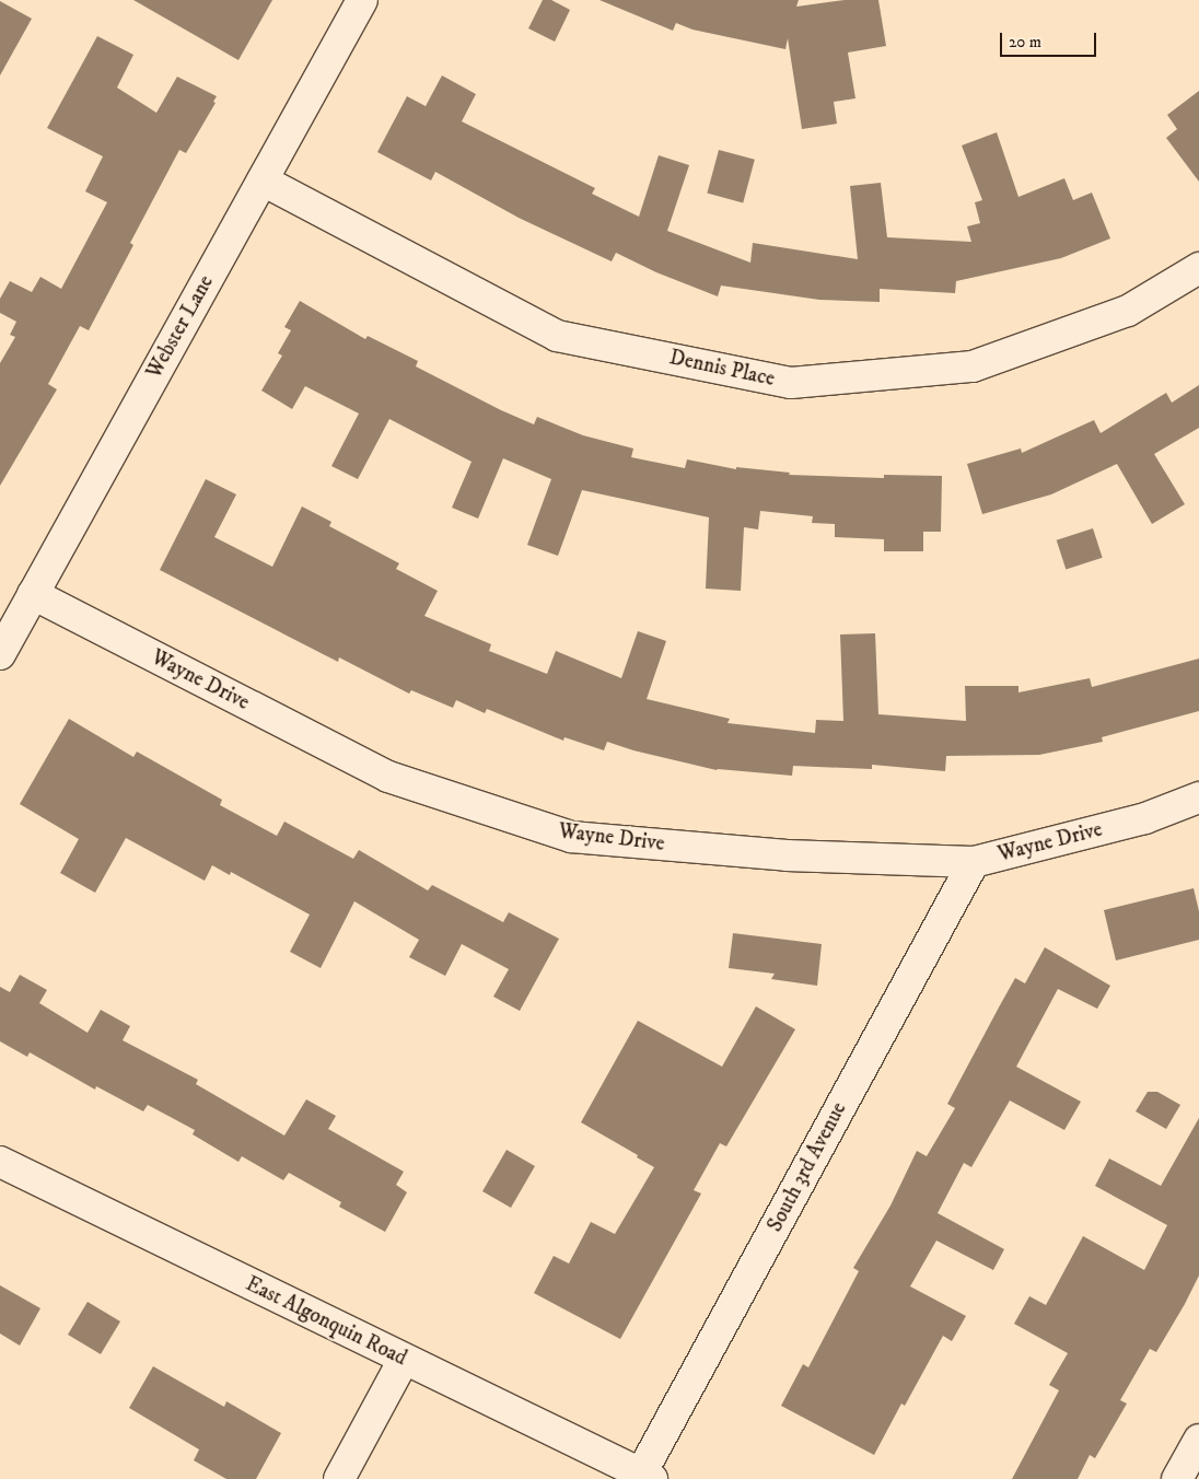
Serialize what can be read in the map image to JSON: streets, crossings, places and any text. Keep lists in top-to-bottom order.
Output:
{
  "streets": {
    "street": [
      "Webster Lane",
      "Dennis Place",
      "Wayne Drive",
      "South 3rd Avenue",
      "East Algonquin Road"
    ]
  },
  "crossings": [
    ["Webster Lane", "Dennis Place"],
    ["Webster Lane", "Wayne Drive"],
    ["Wayne Drive", "South 3rd Avenue"],
    ["South 3rd Avenue", "East Algonquin Road"]
  ],
  "scale_bar": "20 m"
}
